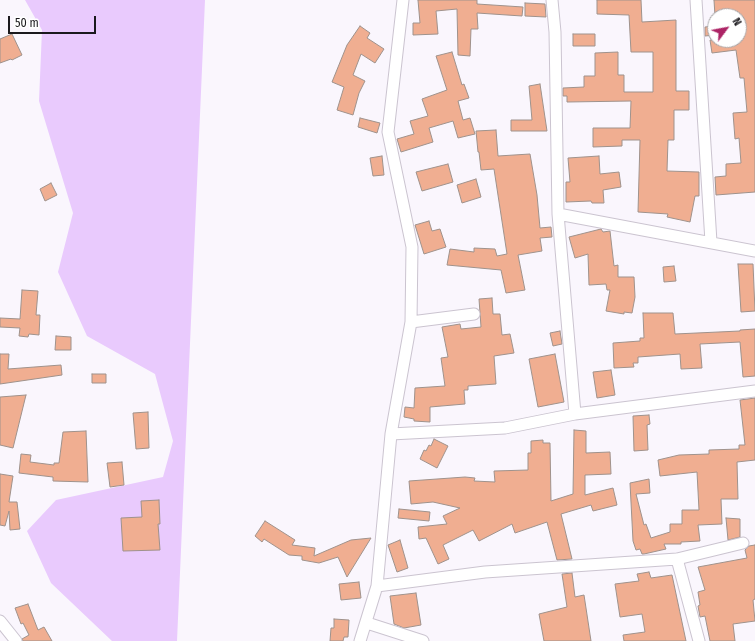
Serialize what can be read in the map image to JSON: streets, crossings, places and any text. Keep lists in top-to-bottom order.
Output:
{
  "scale_bar": "50 m",
  "north": "top right"
}
